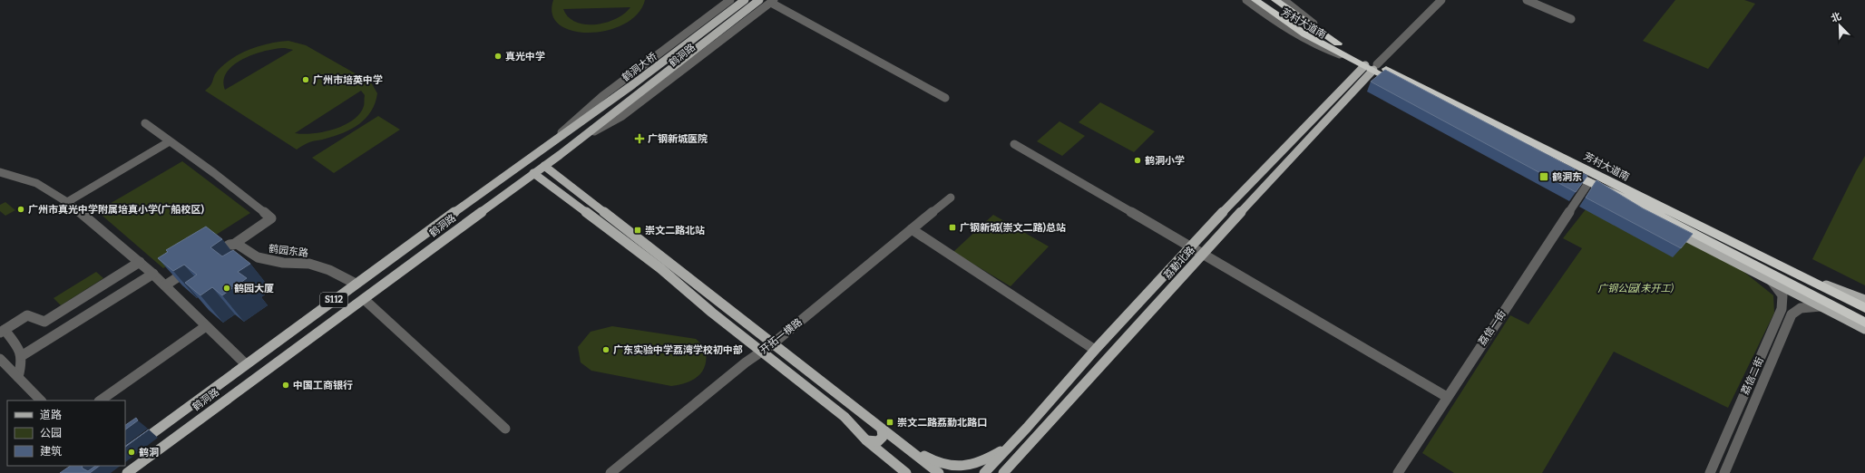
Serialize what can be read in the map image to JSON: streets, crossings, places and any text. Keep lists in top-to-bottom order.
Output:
{
  "streets": {
    "highway": ["芳村大道南"],
    "main road": [
      "鹤洞路",
      "鹤洞大桥",
      "荔勤北路",
      "S112"
    ],
    "street": [
      "鹤园东路",
      "荔信一街",
      "开拓一横路",
      "荔信二街"
    ]
  },
  "crossings": [
    ["芳村大道南", "荔勤北路"],
    ["芳村大道南", "荔信一街"],
    ["芳村大道南", "荔信二街"],
    ["鹤洞路", "鹤洞大桥"],
    ["鹤洞路", "鹤园东路"]
  ],
  "parks": ["广钢公园(未开工)"],
  "places": {
    "other": [
      "真光中学",
      "广州市培英中学",
      "鹤洞小学",
      "广州市真光中学附属培真小学(广船校区)",
      "鹤园大厦",
      "广东实验中学荔湾学校初中部",
      "中国工商银行",
      "鹤洞"
    ],
    "health": ["广钢新城医院"],
    "transit": [
      "鹤洞东",
      "广钢新城(崇文二路)总站",
      "崇文二路北站",
      "崇文二路荔勤北路口"
    ]
  },
  "legend": ["道路", "公园", "建筑"],
  "north": "top left"
}
